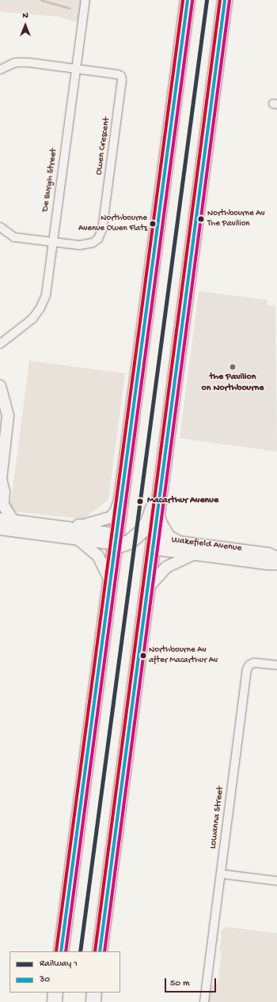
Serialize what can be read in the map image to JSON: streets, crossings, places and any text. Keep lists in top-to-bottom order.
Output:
{
  "streets": {
    "highway": ["Wakefield Avenue"],
    "street": ["Owen Crescent", "De Burgh Street", "Lowanna Street"]
  },
  "crossings": [
    ["Owen Crescent", "De Burgh Street"]
  ],
  "places": [
    "Northbourne Av The Pavilion",
    "Northbourne Avenue Owen Flats",
    "the Pavilion on Northbourne",
    "Macarthur Avenue",
    "Northbourne Av after Macarthur Av"
  ],
  "lines": ["rail line 1", "transit line 30"],
  "legend": ["Railway 1", "30"],
  "scale_bar": "50 m",
  "north": "top"
}
